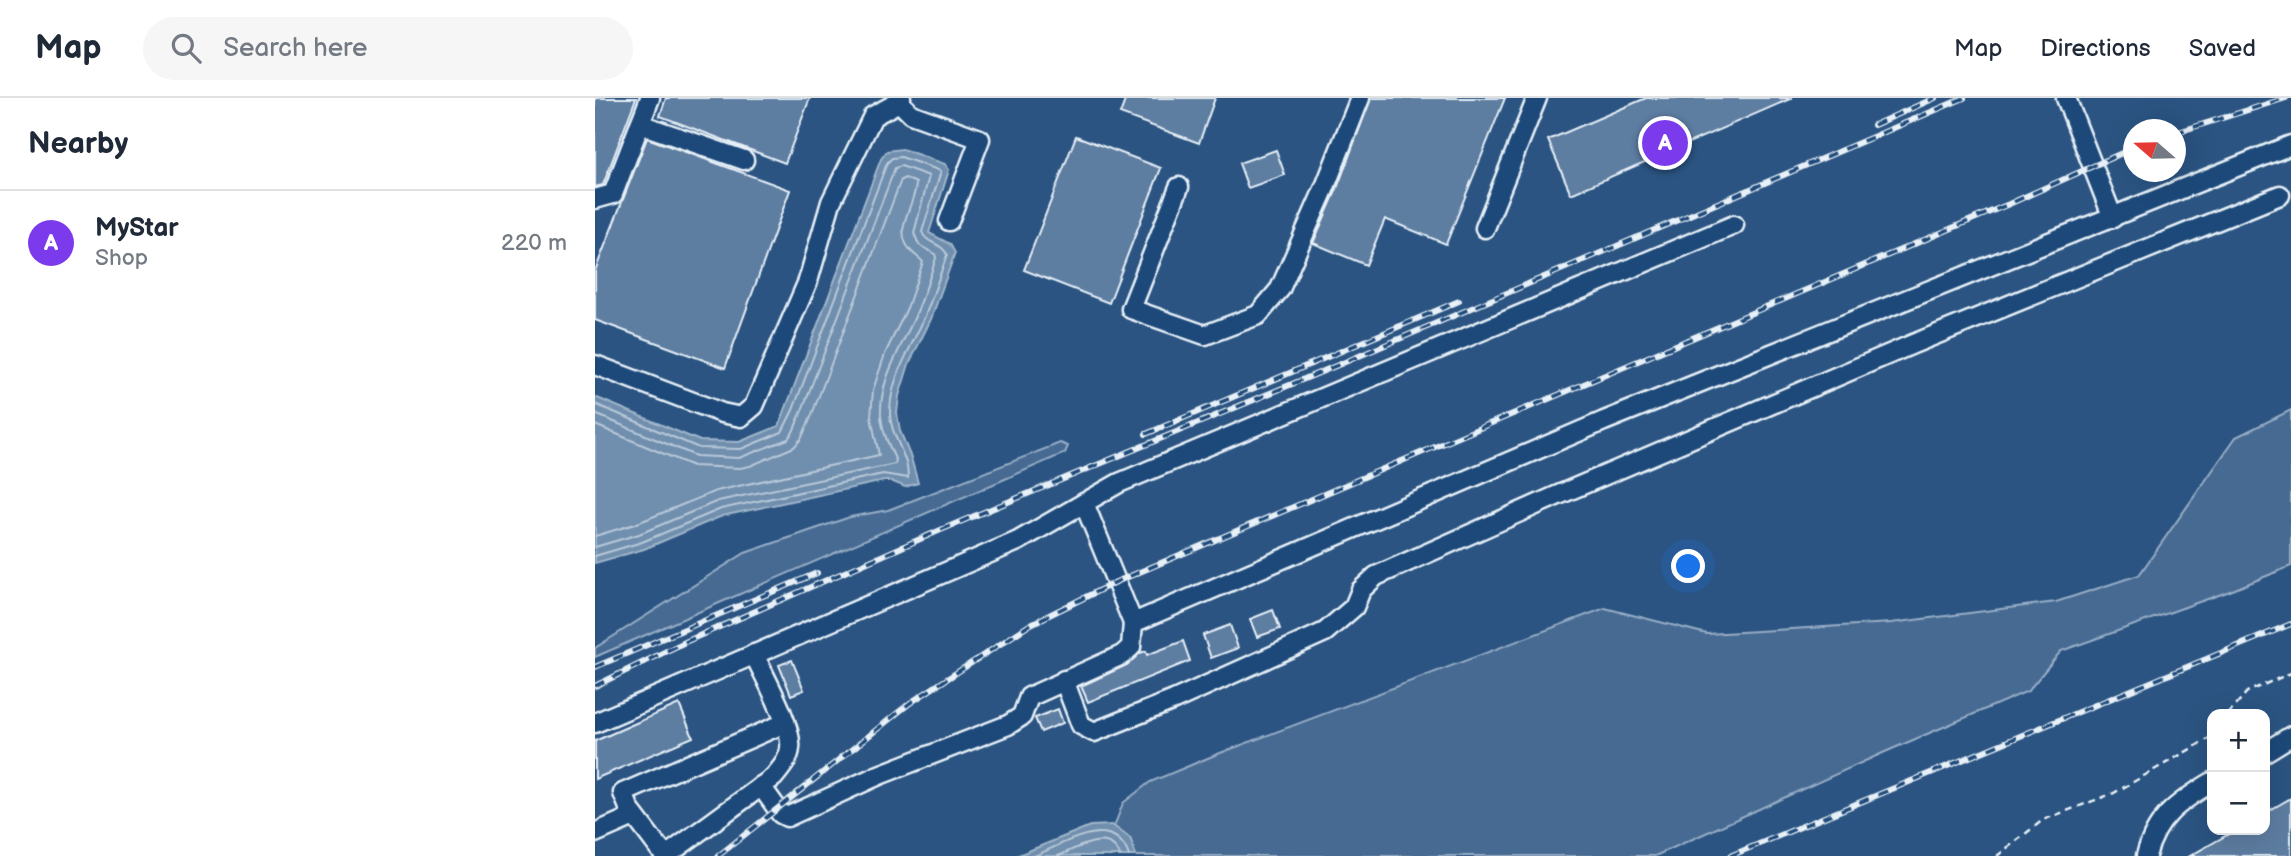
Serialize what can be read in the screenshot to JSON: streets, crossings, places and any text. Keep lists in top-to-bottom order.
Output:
{
  "north": "left",
  "page": {
    "header": "Map",
    "search": "Search here",
    "nav": ["Map", "Directions", "Saved"],
    "heading": "Nearby",
    "pins": "A",
    "list": [
      {
        "mark": "A",
        "name": "MyStar",
        "note": "Shop",
        "value": "220 m"
      }
    ],
    "map_buttons": ["+", "−"]
  }
}
